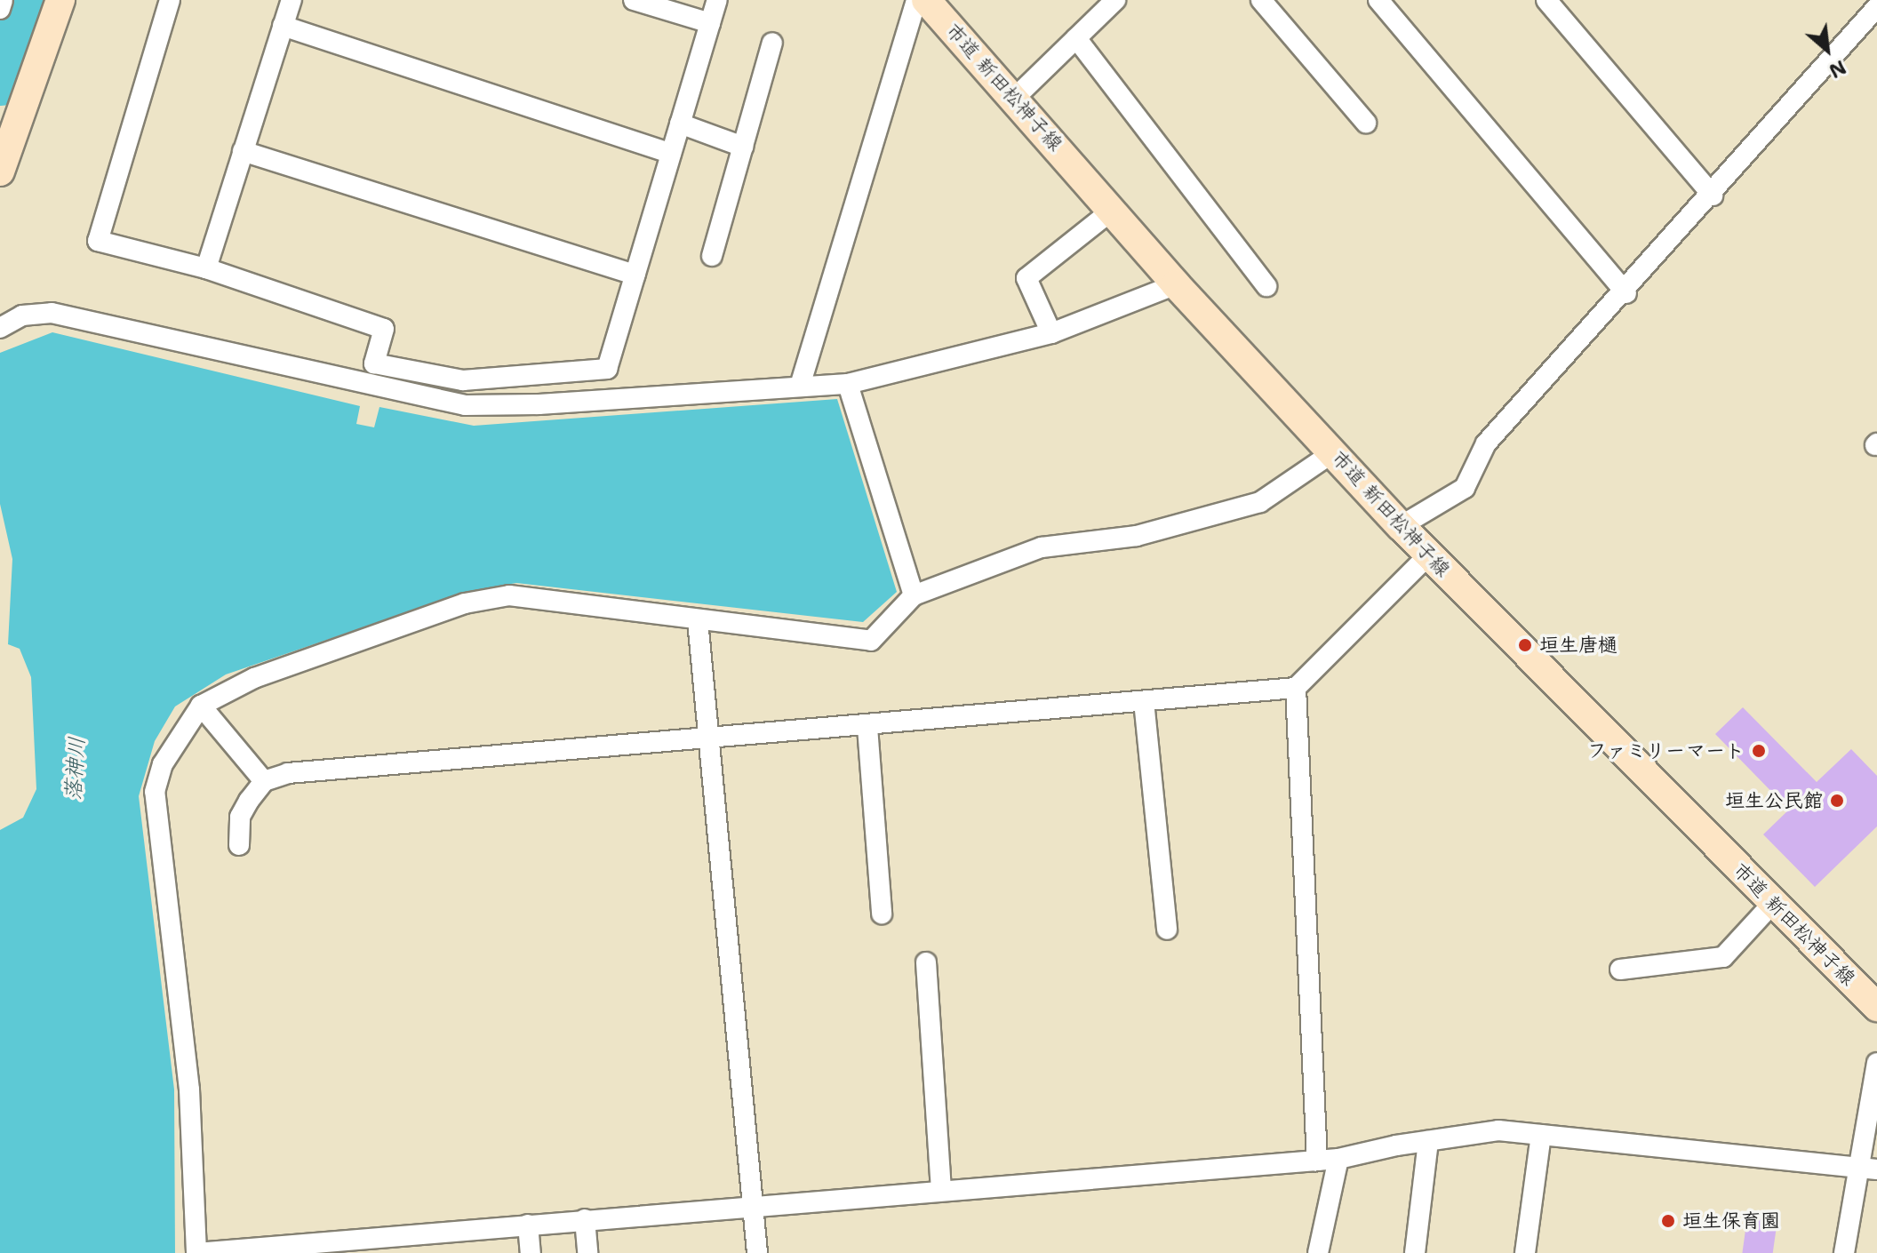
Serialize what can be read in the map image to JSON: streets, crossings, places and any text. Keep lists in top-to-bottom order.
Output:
{
  "streets": {
    "street": ["市道 新田松神子線"]
  },
  "water": ["落神川"],
  "places": [
    "垣生唐樋",
    "ファミリーマート",
    "垣生公民館",
    "垣生保育園"
  ],
  "north": "bottom right"
}
